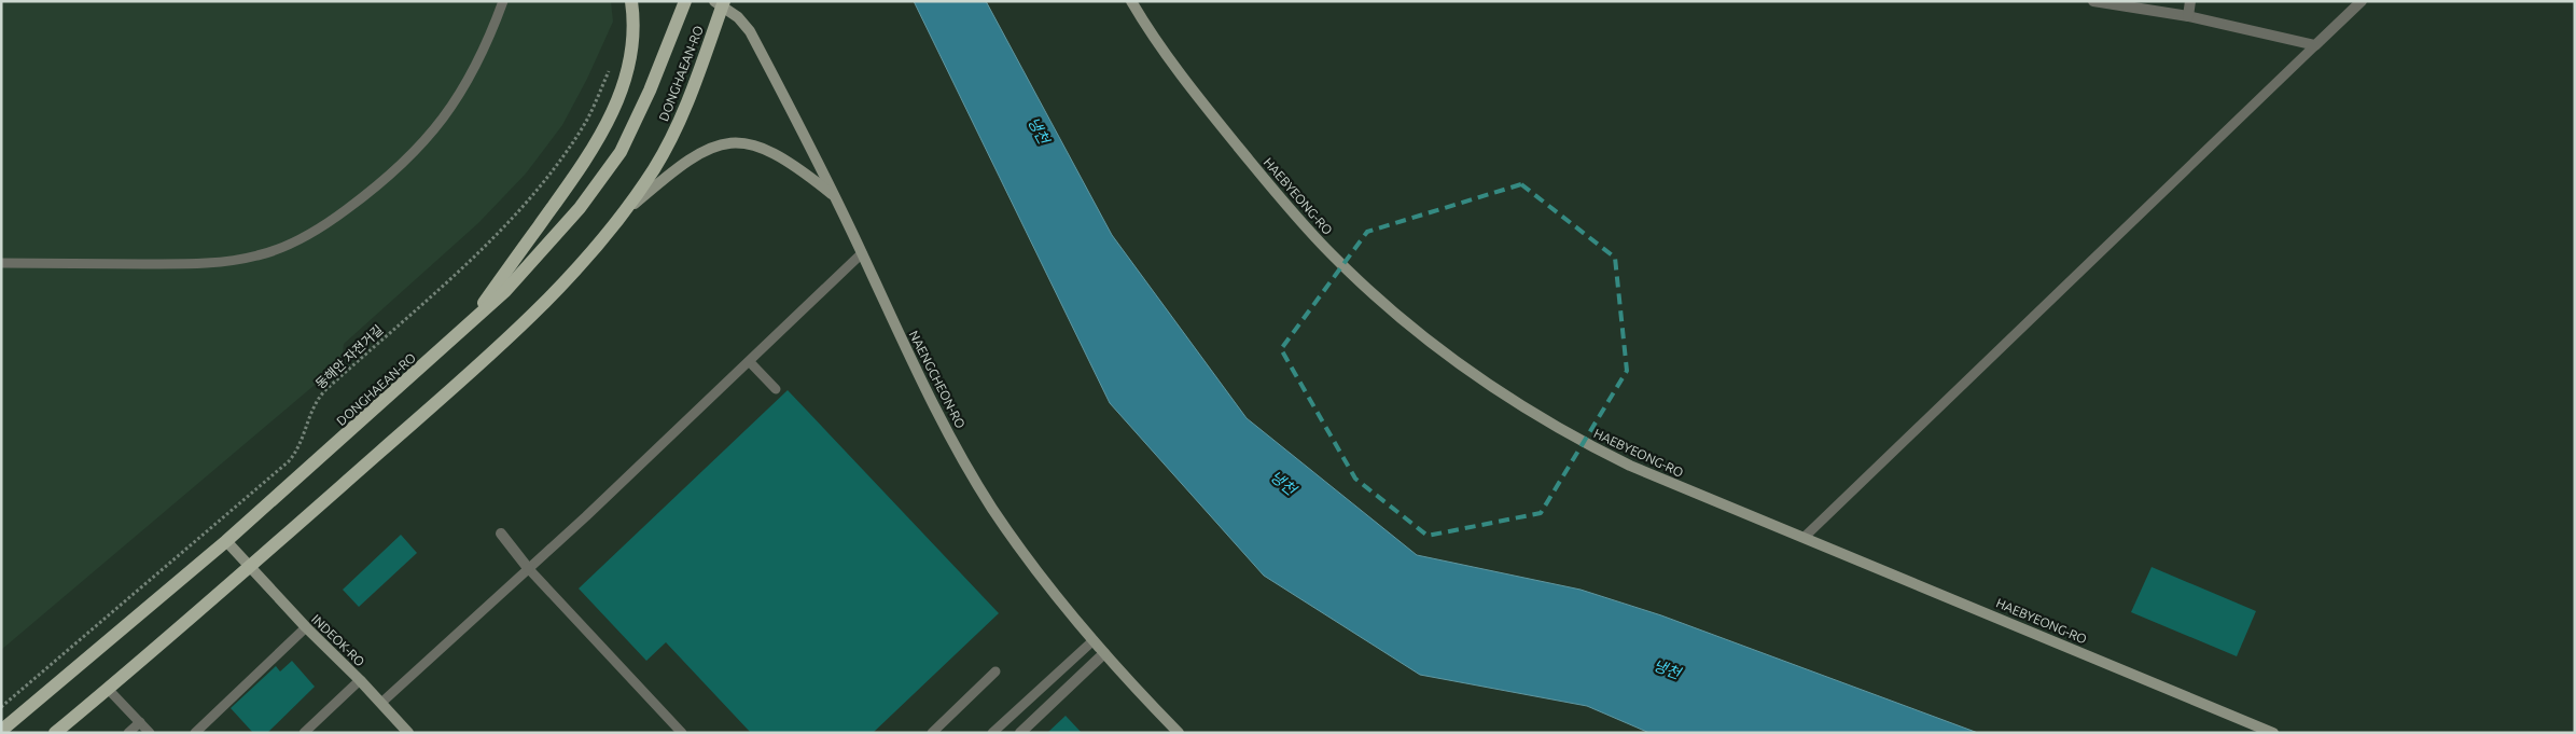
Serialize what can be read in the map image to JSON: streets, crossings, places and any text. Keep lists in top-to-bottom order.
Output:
{
  "streets": {
    "main road": ["DONGHAEAN-RO"],
    "street": ["HAEBYEONG-RO", "NAENGCHEON-RO", "INDEOK-RO"],
    "path": ["동해안 자전거길"]
  },
  "crossings": [
    ["DONGHAEAN-RO", "NAENGCHEON-RO"],
    ["DONGHAEAN-RO", "INDEOK-RO"]
  ],
  "water": ["냉천"]
}
